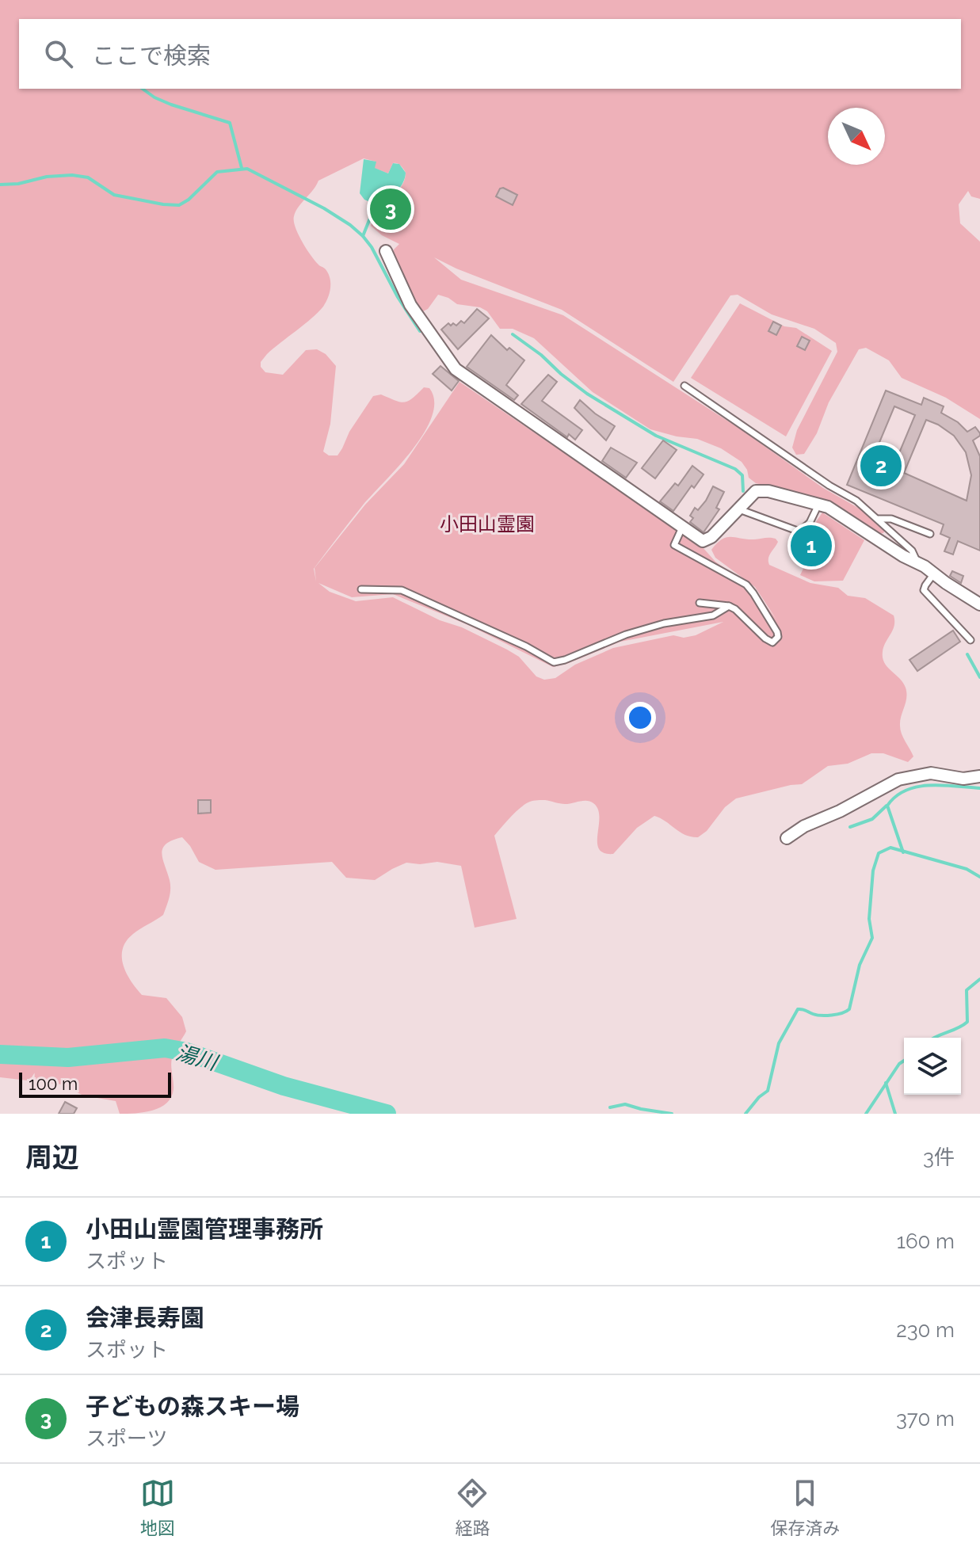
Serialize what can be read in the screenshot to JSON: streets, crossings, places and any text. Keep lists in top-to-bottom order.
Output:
{
  "water": ["湯川"],
  "parks": ["小田山霊園"],
  "scale_bar": "100 m",
  "north": "bottom right",
  "page": {
    "search": "ここで検索",
    "pins": ["3", "2", "1"],
    "scale": "100 m",
    "heading": ["周辺", "3件"],
    "list": [
      {
        "mark": "1",
        "name": "小田山霊園管理事務所",
        "note": "スポット",
        "value": "160 m"
      },
      {
        "mark": "2",
        "name": "会津長寿園",
        "note": "スポット",
        "value": "230 m"
      },
      {
        "mark": "3",
        "name": "子どもの森スキー場",
        "note": "スポーツ",
        "value": "370 m"
      }
    ],
    "nav": ["地図", "経路", "保存済み"]
  }
}
